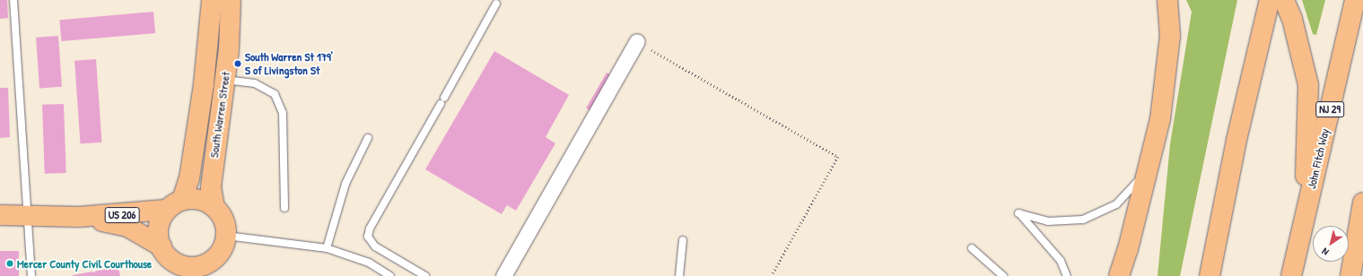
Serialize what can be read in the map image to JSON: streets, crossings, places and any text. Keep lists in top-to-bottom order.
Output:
{
  "streets": {
    "main road": [
      "NJ 29",
      "South Warren Street",
      "John Fitch Way",
      "US 206"
    ]
  },
  "crossings": [
    ["South Warren Street", "US 206"]
  ],
  "places": ["South Warren St 179' S of Livingston St", "Mercer County Civil Courthouse"],
  "north": "bottom left"
}
